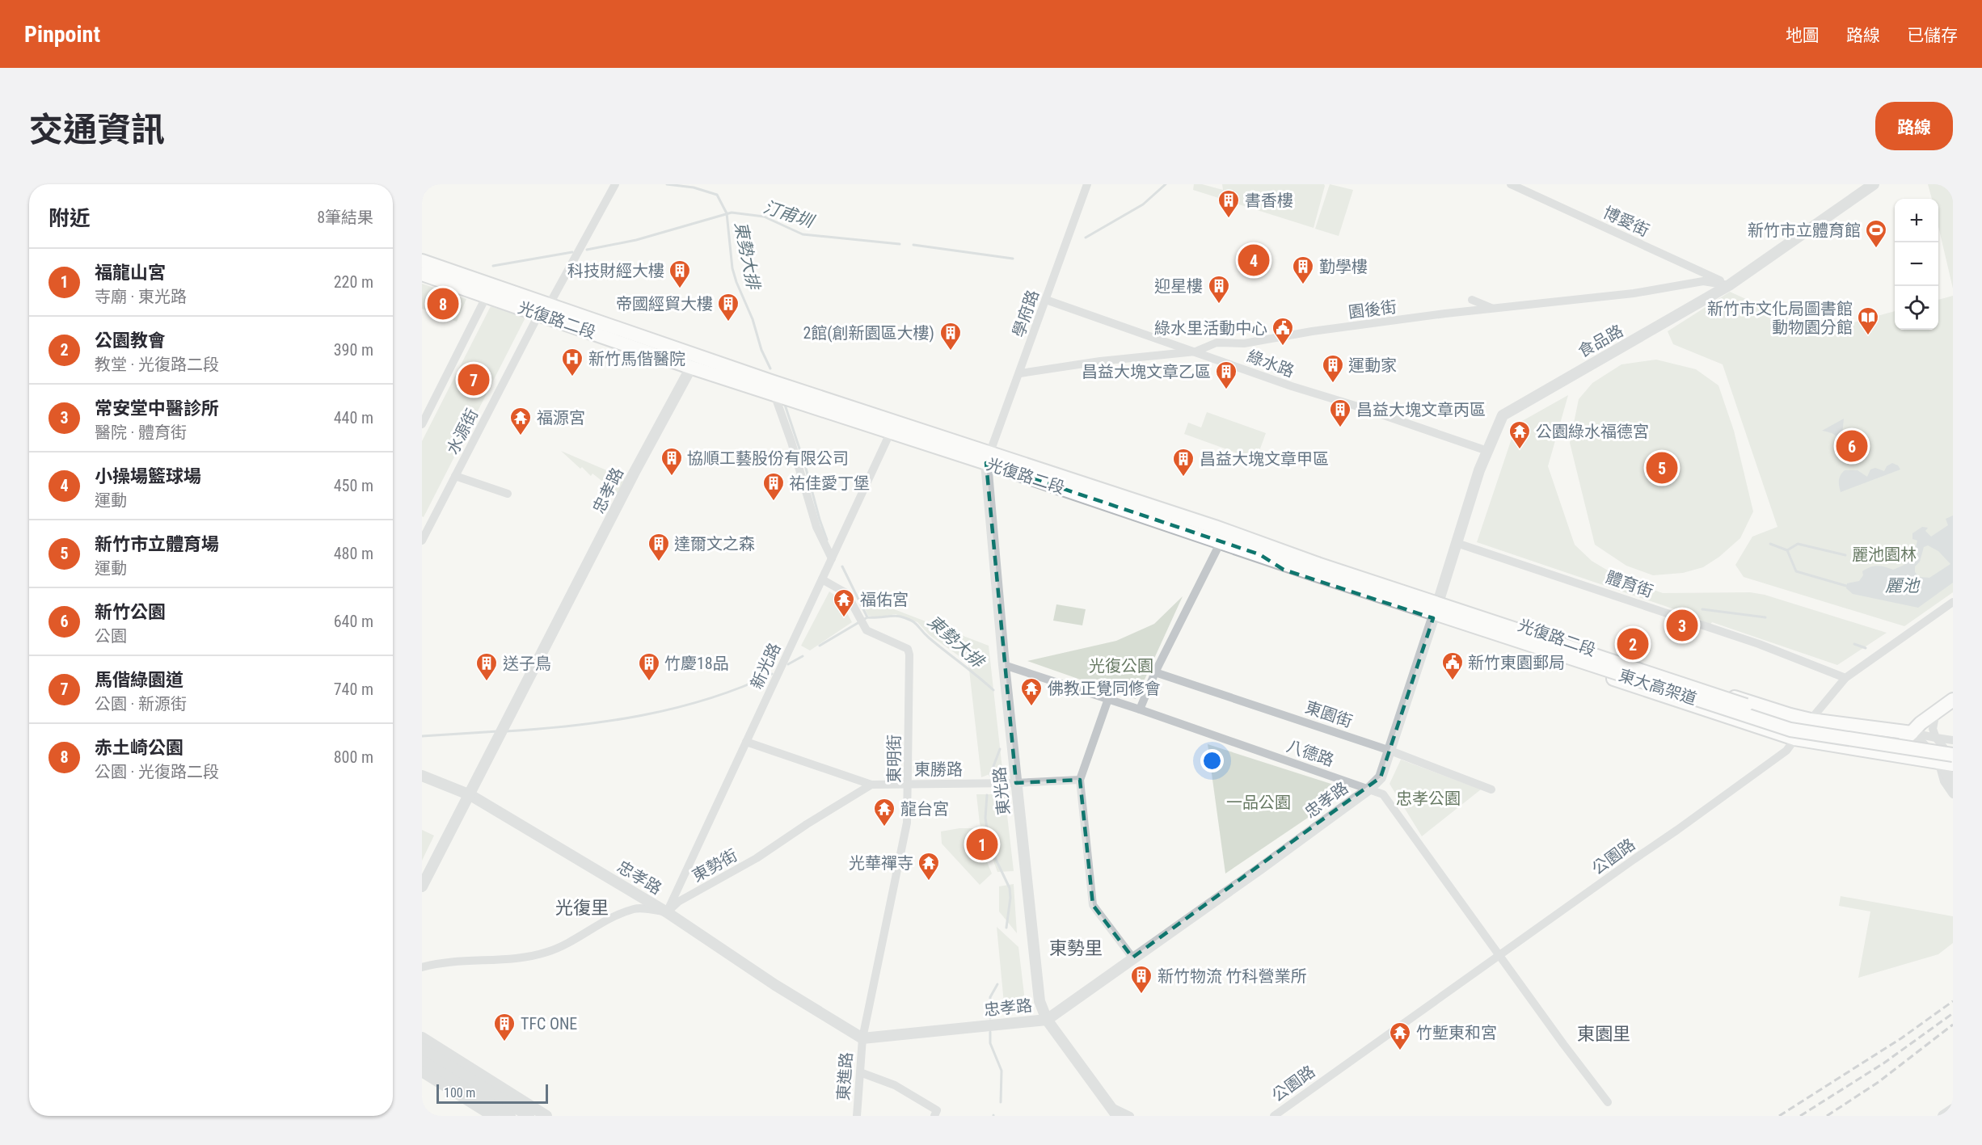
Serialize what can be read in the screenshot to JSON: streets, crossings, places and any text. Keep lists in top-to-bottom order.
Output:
{
  "streets": {
    "main road": ["光復路二段", "東大高架道"],
    "street": [
      "博愛街",
      "園後街",
      "學府路",
      "食品路",
      "綠水路",
      "水源街",
      "忠孝路",
      "體育街",
      "新光路",
      "東園街",
      "八德路",
      "東明街",
      "東勝路",
      "東光路",
      "公園路",
      "東勢街",
      "東進路"
    ]
  },
  "crossings": [
    ["博愛街", "園後街"],
    ["博愛街", "食品路"],
    ["園後街", "學府路"],
    ["園後街", "食品路"],
    ["園後街", "綠水路"],
    ["學府路", "光復路二段"],
    ["學府路", "綠水路"],
    ["學府路", "東光路"],
    ["光復路二段", "食品路"],
    ["光復路二段", "水源街"],
    ["光復路二段", "忠孝路"],
    ["光復路二段", "新光路"],
    ["光復路二段", "東大高架道"],
    ["光復路二段", "東光路"],
    ["光復路二段", "公園路"],
    ["食品路", "綠水路"],
    ["食品路", "忠孝路"],
    ["食品路", "體育街"],
    ["忠孝路", "新光路"],
    ["忠孝路", "東園街"],
    ["忠孝路", "八德路"],
    ["忠孝路", "東明街"],
    ["忠孝路", "東光路"],
    ["忠孝路", "東勢街"],
    ["忠孝路", "東進路"],
    ["體育街", "公園路"],
    ["新光路", "東明街"],
    ["新光路", "東勝路"],
    ["新光路", "東勢街"],
    ["八德路", "東光路"],
    ["八德路", "公園路"],
    ["東明街", "東勝路"],
    ["東明街", "東進路"],
    ["東勝路", "東光路"],
    ["東勝路", "東勢街"]
  ],
  "districts": ["光復里", "東勢里", "東園里"],
  "water": ["汀甫圳", "東勢大排", "麗池"],
  "parks": [
    "麗池園林",
    "光復公園",
    "忠孝公園",
    "一品公園"
  ],
  "places": {
    "building": [
      "書香樓",
      "勤學樓",
      "科技財經大樓",
      "迎星樓",
      "帝國經貿大樓",
      "2館(創新園區大樓)",
      "運動家",
      "昌益大塊文章乙區",
      "昌益大塊文章丙區",
      "協順工藝股份有限公司",
      "昌益大塊文章甲區",
      "祐佳愛丁堡",
      "達爾文之森",
      "送子鳥",
      "竹慶18品",
      "新竹物流 竹科營業所",
      "TFC ONE"
    ],
    "sports": ["新竹市立體育館"],
    "library": ["新竹市文化局圖書館 動物園分館"],
    "public building": ["綠水里活動中心", "新竹東園郵局"],
    "hospital": ["新竹馬偕醫院"],
    "temple": [
      "福源宮",
      "公園綠水福德宮",
      "福佑宮",
      "佛教正覺同修會",
      "龍台宮",
      "光華禪寺",
      "竹塹東和宮"
    ]
  },
  "scale_bar": "100 m",
  "page": {
    "header": "Pinpoint",
    "nav": ["地圖", "路線", "已儲存"],
    "title": "交通資訊",
    "buttons": "路線",
    "heading": ["附近", "8筆結果"],
    "map_buttons": ["+", "−"],
    "pins": [
      "4",
      "8",
      "7",
      "6",
      "5",
      "3",
      "2",
      "1"
    ],
    "list": [
      {
        "mark": "1",
        "name": "福龍山宮",
        "note": "寺廟 · 東光路",
        "value": "220 m"
      },
      {
        "mark": "2",
        "name": "公園教會",
        "note": "教堂 · 光復路二段",
        "value": "390 m"
      },
      {
        "mark": "3",
        "name": "常安堂中醫診所",
        "note": "醫院 · 體育街",
        "value": "440 m"
      },
      {
        "mark": "4",
        "name": "小操場籃球場",
        "note": "運動",
        "value": "450 m"
      },
      {
        "mark": "5",
        "name": "新竹市立體育場",
        "note": "運動",
        "value": "480 m"
      },
      {
        "mark": "6",
        "name": "新竹公園",
        "note": "公園",
        "value": "640 m"
      },
      {
        "mark": "7",
        "name": "馬偕綠園道",
        "note": "公園 · 新源街",
        "value": "740 m"
      },
      {
        "mark": "8",
        "name": "赤土崎公園",
        "note": "公園 · 光復路二段",
        "value": "800 m"
      }
    ],
    "scale": "100 m"
  }
}
